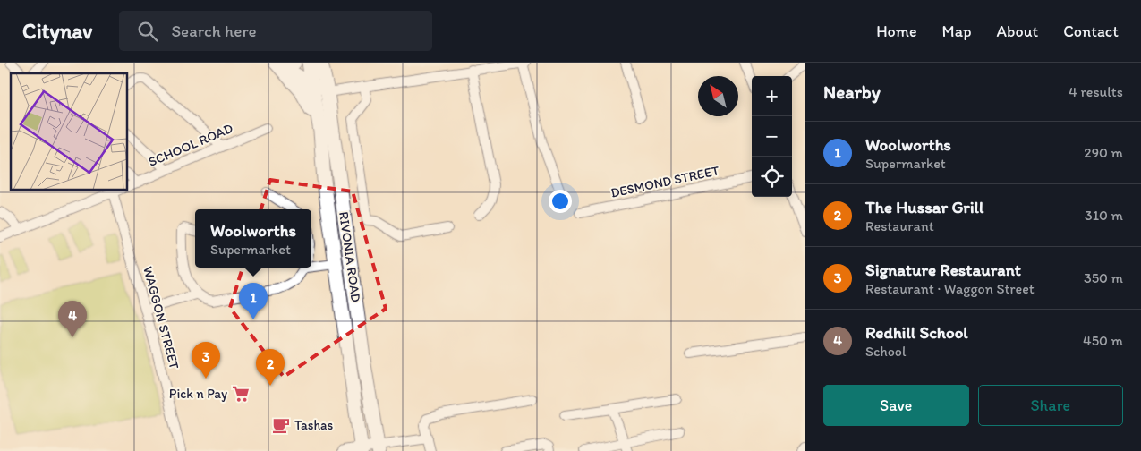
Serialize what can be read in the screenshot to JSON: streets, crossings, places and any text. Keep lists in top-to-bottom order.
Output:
{
  "streets": {
    "main road": ["RIVONIA ROAD"],
    "street": ["SCHOOL ROAD", "DESMOND STREET", "WAGGON STREET"]
  },
  "places": {
    "supermarket": ["Pick n Pay"],
    "cafe": ["Tashas"]
  },
  "north": "top left",
  "page": {
    "header": "Citynav",
    "search": "Search here",
    "nav": [
      "Home",
      "Map",
      "About",
      "Contact"
    ],
    "heading": ["Nearby", "4 results"],
    "map_buttons": ["+", "−"],
    "list": [
      {
        "mark": "1",
        "name": "Woolworths",
        "note": "Supermarket",
        "value": "290 m"
      },
      {
        "mark": "2",
        "name": "The Hussar Grill",
        "note": "Restaurant",
        "value": "310 m"
      },
      {
        "mark": "3",
        "name": "Signature Restaurant",
        "note": "Restaurant · Waggon Street",
        "value": "350 m"
      },
      {
        "mark": "4",
        "name": "Redhill School",
        "note": "School",
        "value": "450 m"
      }
    ],
    "popup": ["Woolworths", "Supermarket"],
    "pins": [
      "1",
      "4",
      "3",
      "2"
    ],
    "buttons": ["Save", "Share"]
  }
}
